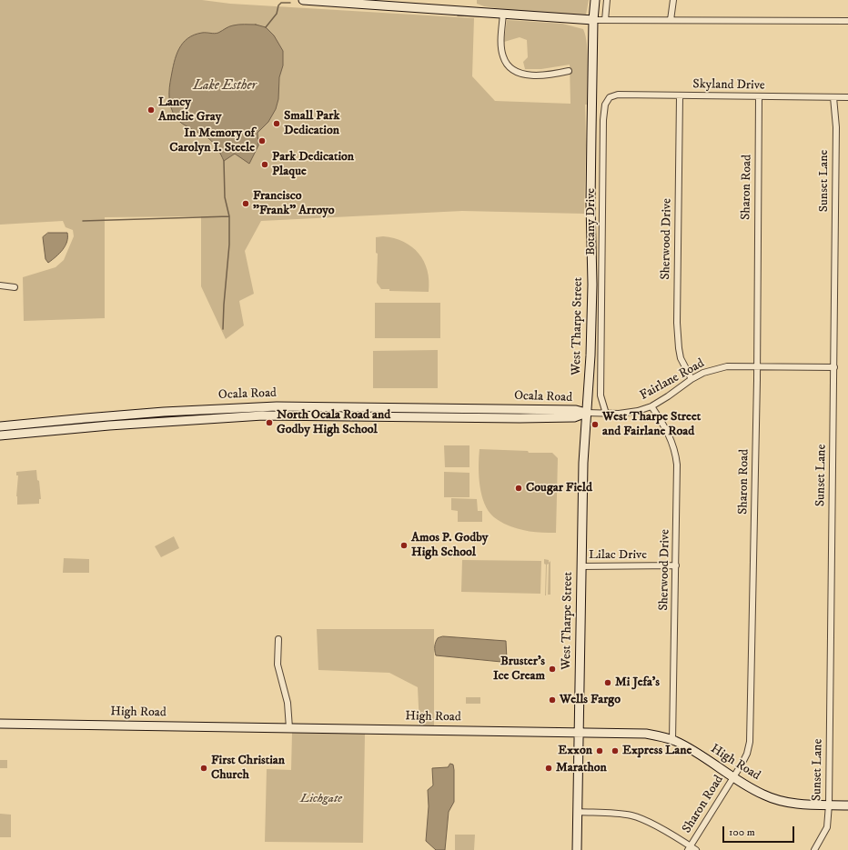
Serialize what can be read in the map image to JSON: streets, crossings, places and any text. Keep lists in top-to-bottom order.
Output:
{
  "streets": {
    "main road": ["West Tharpe Street", "Ocala Road", "High Road"],
    "street": [
      "Skyland Drive",
      "Sunset Lane",
      "Sharon Road",
      "Botany Drive",
      "Sherwood Drive",
      "Fairlane Road",
      "Lilac Drive"
    ]
  },
  "crossings": [
    ["Skyland Drive", "Sunset Lane"],
    ["Skyland Drive", "Sharon Road"],
    ["Skyland Drive", "Botany Drive"],
    ["Skyland Drive", "Sherwood Drive"],
    ["Sunset Lane", "Fairlane Road"],
    ["Sunset Lane", "High Road"],
    ["Sharon Road", "Fairlane Road"],
    ["Sharon Road", "High Road"],
    ["Botany Drive", "Fairlane Road"],
    ["Sherwood Drive", "Fairlane Road"],
    ["Sherwood Drive", "Lilac Drive"],
    ["Sherwood Drive", "High Road"],
    ["West Tharpe Street", "Fairlane Road"],
    ["West Tharpe Street", "Ocala Road"],
    ["West Tharpe Street", "Lilac Drive"],
    ["West Tharpe Street", "High Road"],
    ["Fairlane Road", "Ocala Road"]
  ],
  "water": ["Lake Esther"],
  "parks": ["Lichgate"],
  "places": [
    "Lancy Amelie Gray",
    "Small Park Dedication",
    "In Memory of Carolyn I. Steele",
    "Park Dedication Plaque",
    "Francisco \"Frank\" Arroyo",
    "North Ocala Road and Godby High School",
    "West Tharpe Street and Fairlane Road",
    "Cougar Field",
    "Amos P. Godby High School",
    "Bruster's Ice Cream",
    "Mi Jefa's",
    "Wells Fargo",
    "Exxon",
    "Express Lane",
    "First Christian Church",
    "Marathon"
  ],
  "scale_bar": "100 m"
}
